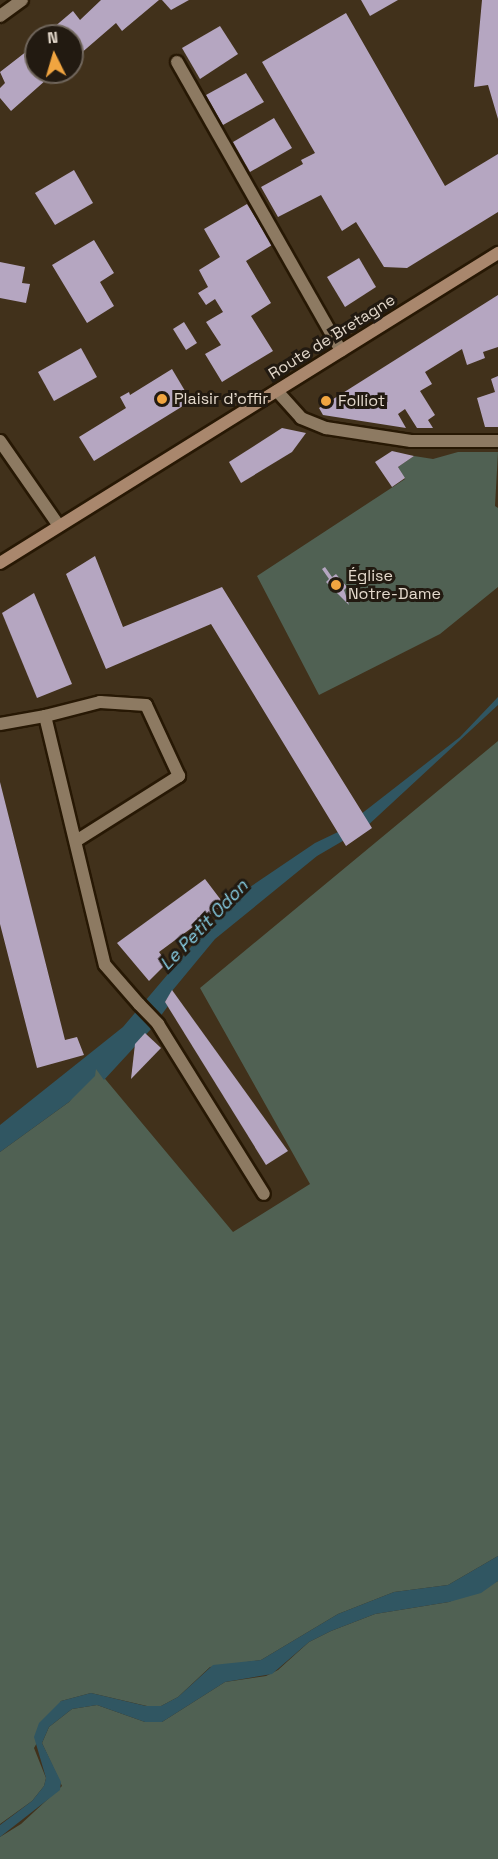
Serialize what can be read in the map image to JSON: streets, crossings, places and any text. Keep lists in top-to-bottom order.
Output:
{
  "streets": {
    "main road": ["Route de Bretagne"]
  },
  "water": ["Le Petit Odon"],
  "places": ["Plaisir d'offir", "Folliot", "Église Notre-Dame"],
  "north": "top"
}
